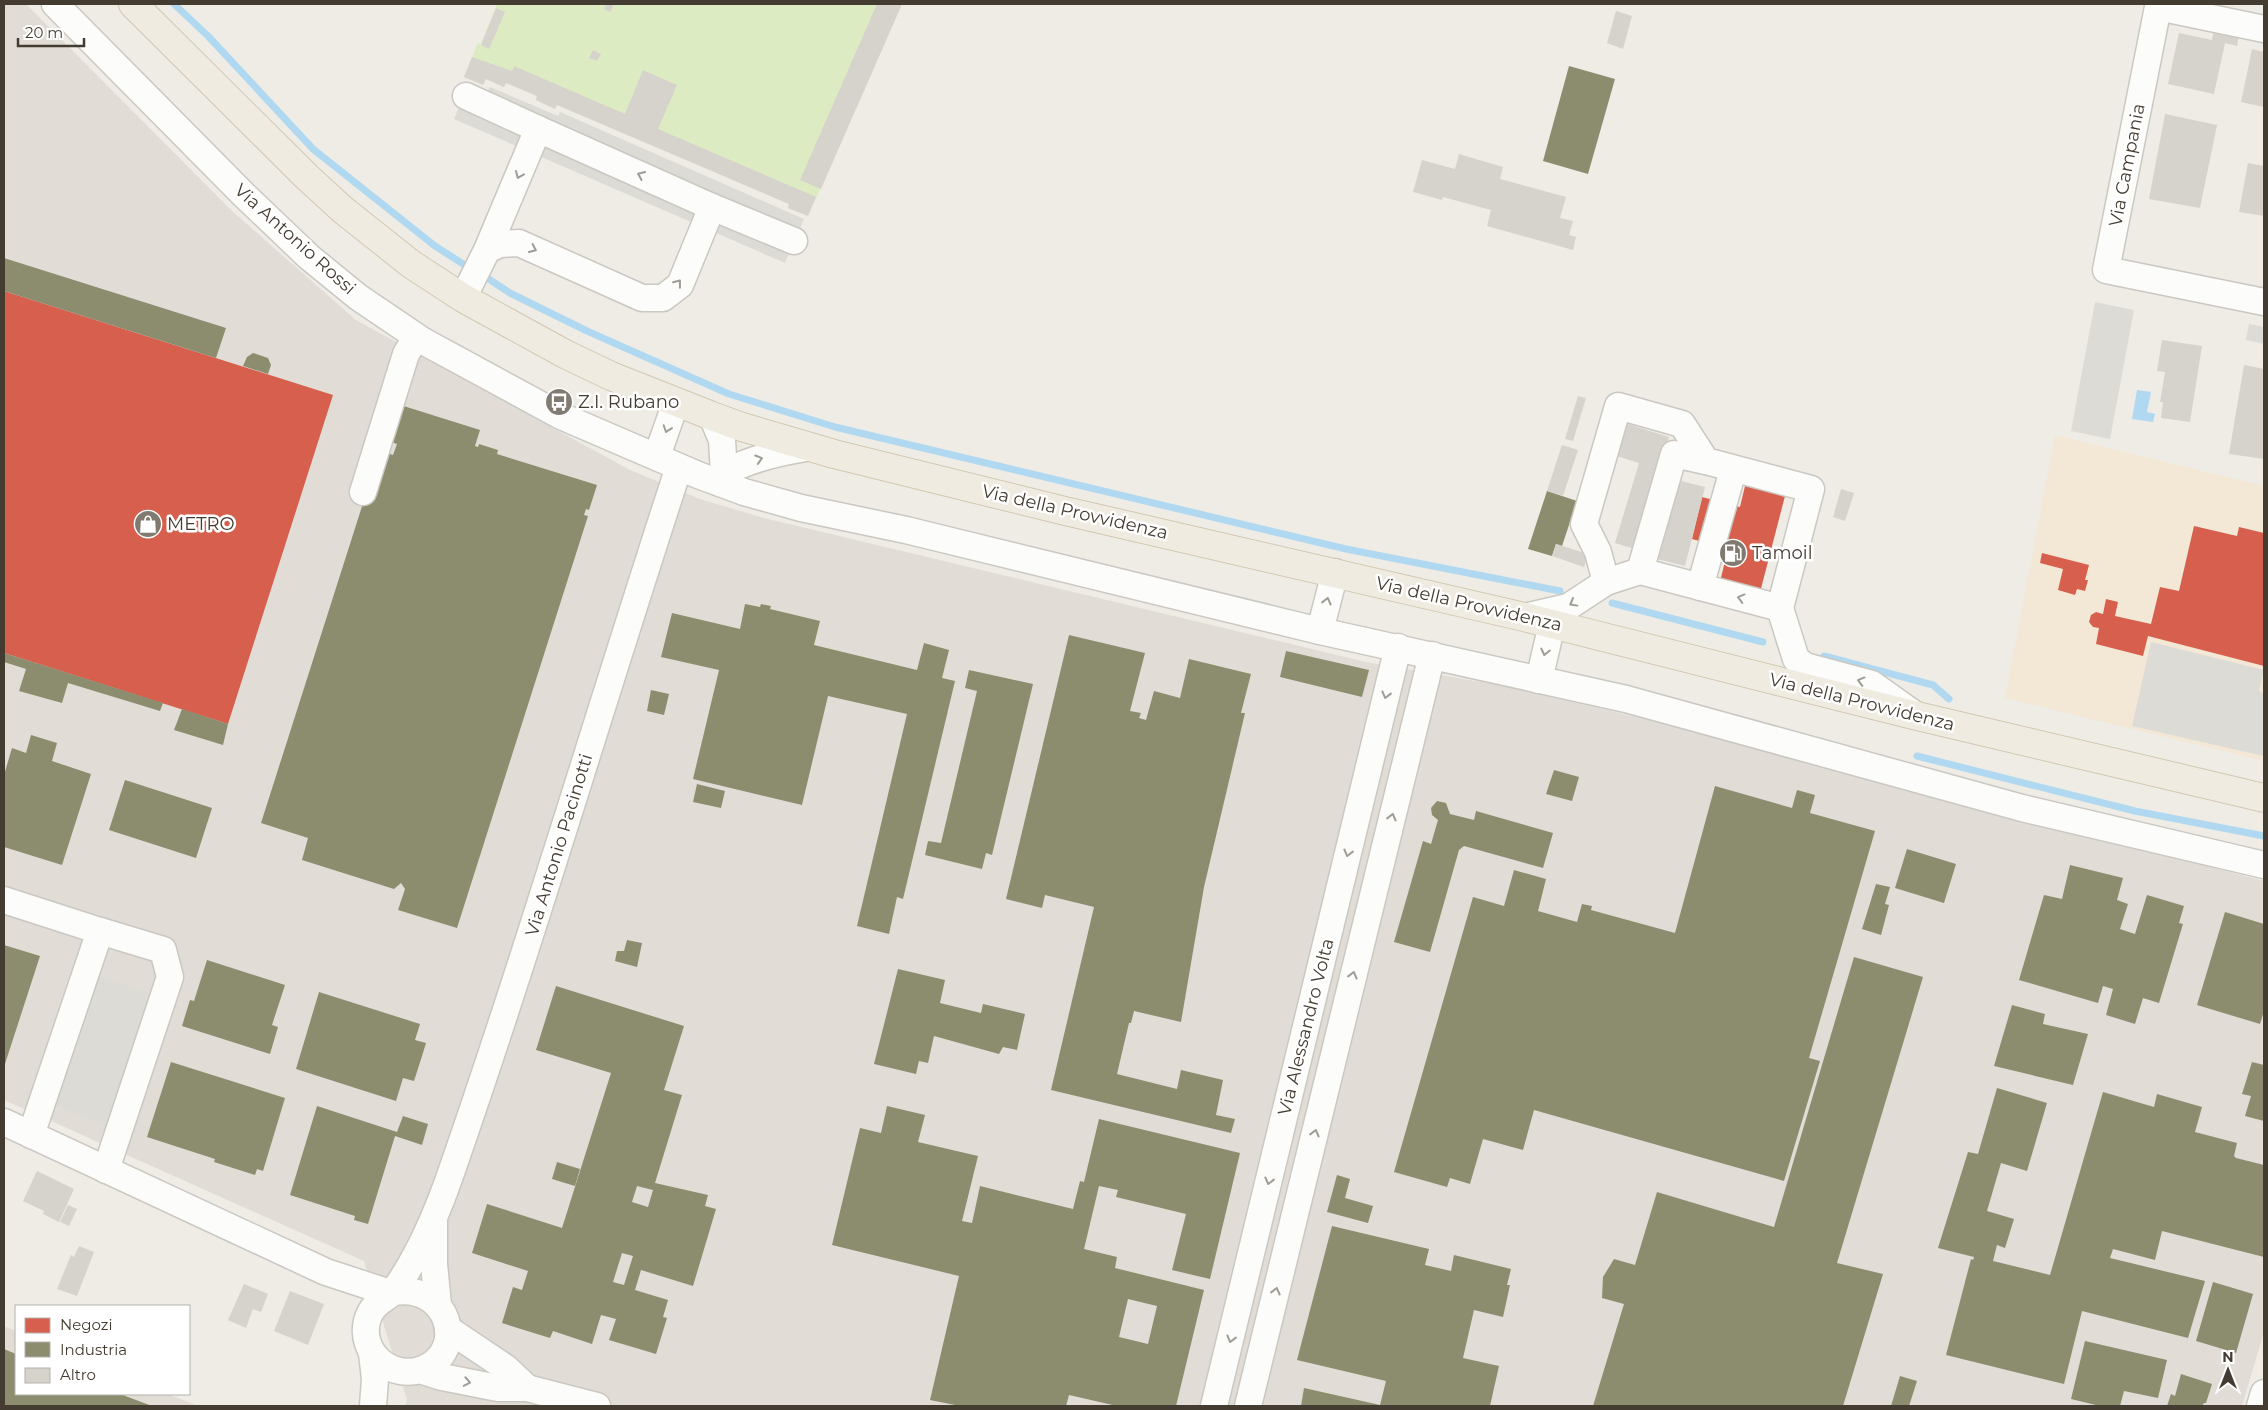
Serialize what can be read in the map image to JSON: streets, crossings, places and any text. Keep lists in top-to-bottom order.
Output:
{
  "streets": {
    "main road": ["Via della Provvidenza"],
    "street": [
      "Via Campania",
      "Via Antonio Rossi",
      "Via Antonio Pacinotti",
      "Via Alessandro Volta"
    ]
  },
  "crossings": [
    ["Via Antonio Rossi", "Via Antonio Pacinotti"],
    ["Via della Provvidenza", "Via Antonio Pacinotti"]
  ],
  "places": {
    "bus stop": ["Z.I. Rubano"],
    "shop": ["METRO"],
    "fuel station": ["Tamoil"]
  },
  "legend": ["Negozi", "Industria", "Altro"],
  "scale_bar": "20 m",
  "north": "top"
}
